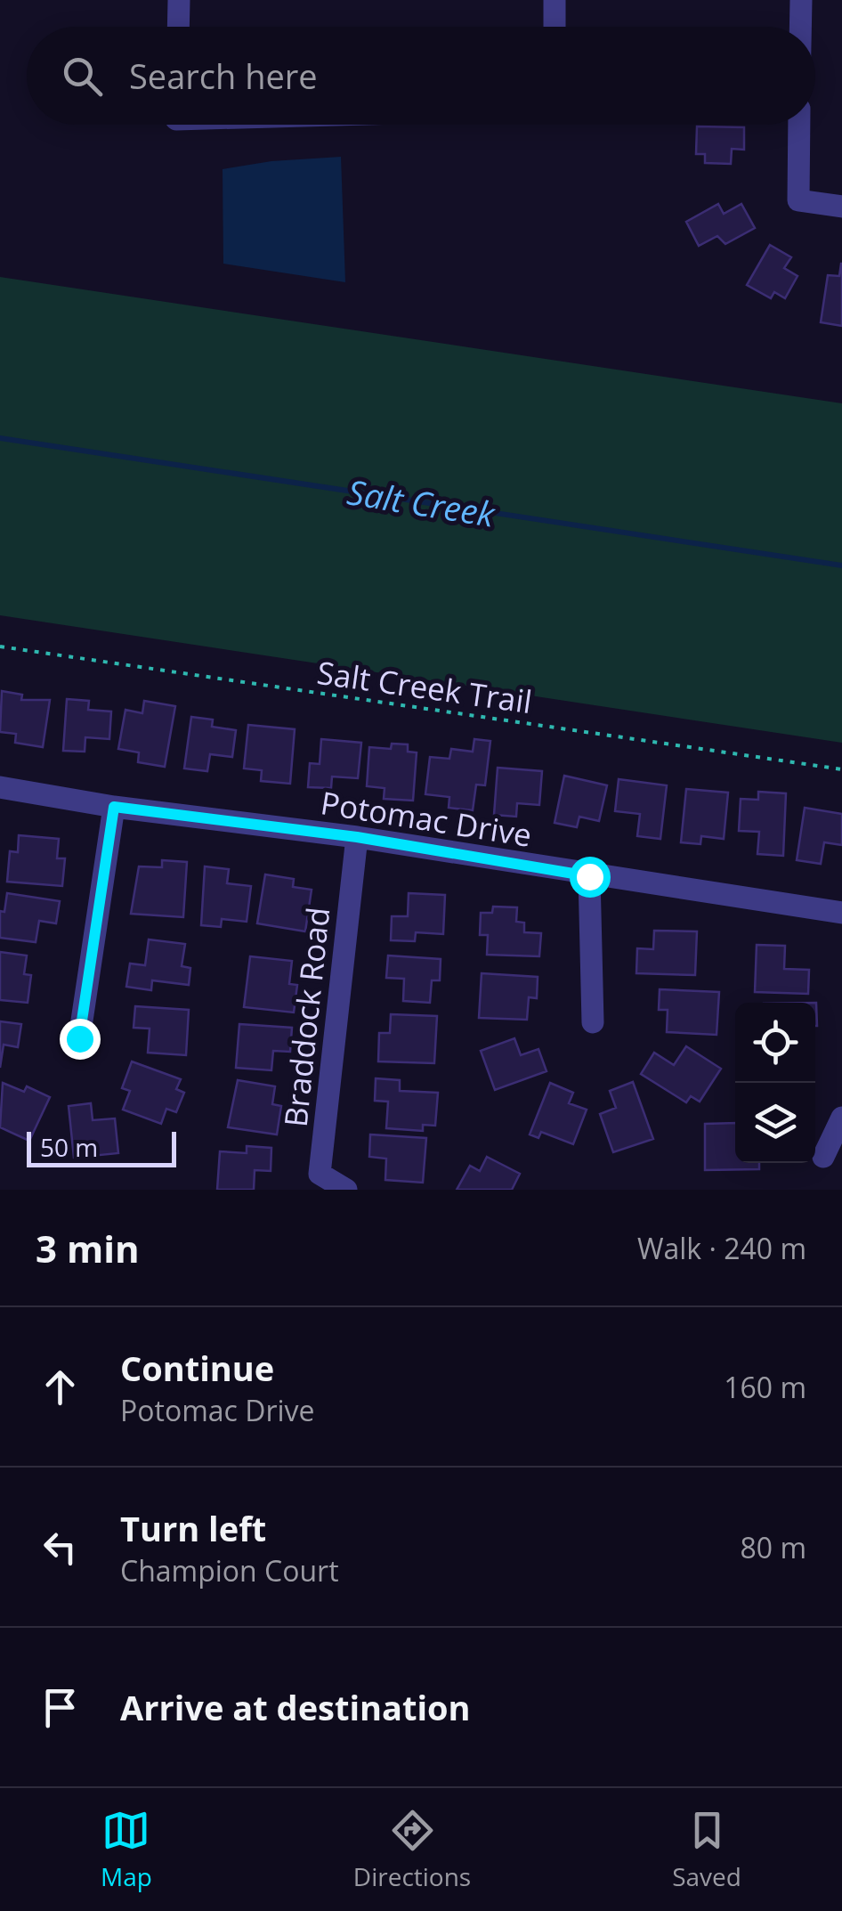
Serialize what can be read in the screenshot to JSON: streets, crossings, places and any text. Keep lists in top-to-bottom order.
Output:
{
  "streets": {
    "street": ["Potomac Drive", "Braddock Road"],
    "path": ["Salt Creek Trail"]
  },
  "crossings": [
    ["Potomac Drive", "Braddock Road"]
  ],
  "water": ["Salt Creek"],
  "scale_bar": "50 m",
  "page": {
    "search": "Search here",
    "scale": "50 m",
    "heading": ["3 min", "Walk · 240 m"],
    "list": [
      ["Continue", "Potomac Drive", "160 m"],
      ["Turn left", "Champion Court", "80 m"],
      "Arrive at destination"
    ],
    "nav": ["Map", "Directions", "Saved"]
  }
}
